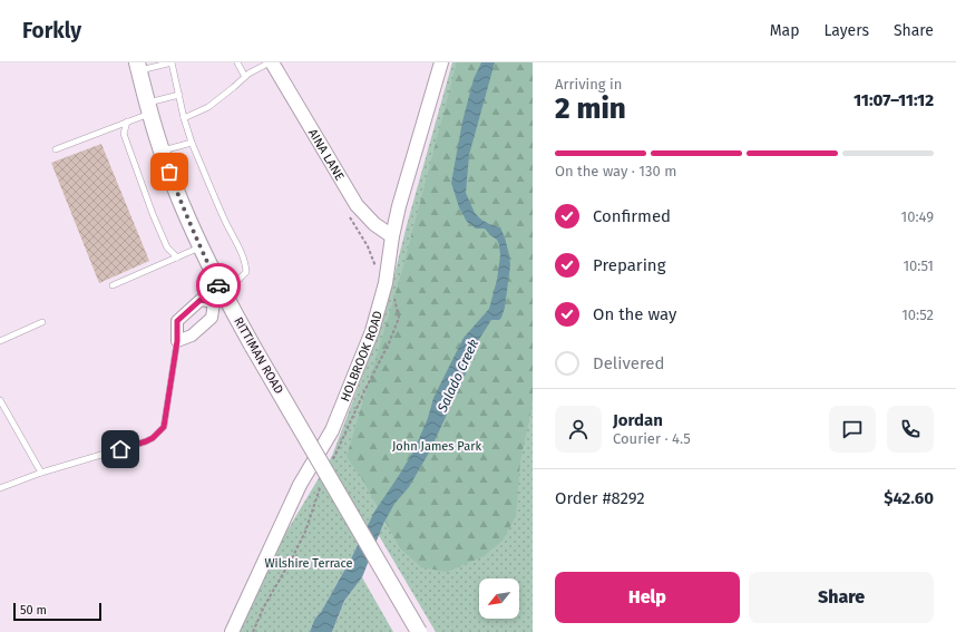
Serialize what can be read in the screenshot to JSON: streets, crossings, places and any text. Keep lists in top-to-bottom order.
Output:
{
  "streets": {
    "main road": ["RITTIMAN ROAD"],
    "street": ["AINA LANE", "HOLBROOK ROAD"]
  },
  "crossings": [
    ["AINA LANE", "HOLBROOK ROAD"]
  ],
  "water": ["Salado Creek"],
  "parks": ["John James Park", "Wilshire Terrace"],
  "scale_bar": "50 m",
  "north": "bottom left",
  "page": {
    "header": "Forkly",
    "nav": ["Map", "Layers", "Share"],
    "heading": ["2 min", "Arriving in", "11:07–11:12"],
    "panel": [
      "Jordan",
      "Courier · 4.5",
      "Order #8292",
      "$42.60"
    ],
    "bar": "On the way · 130 m",
    "list": [
      ["Confirmed", "10:49"],
      ["Preparing", "10:51"],
      ["On the way", "10:52"],
      "Delivered"
    ],
    "buttons": ["Help", "Share"],
    "scale": "50 m"
  }
}
